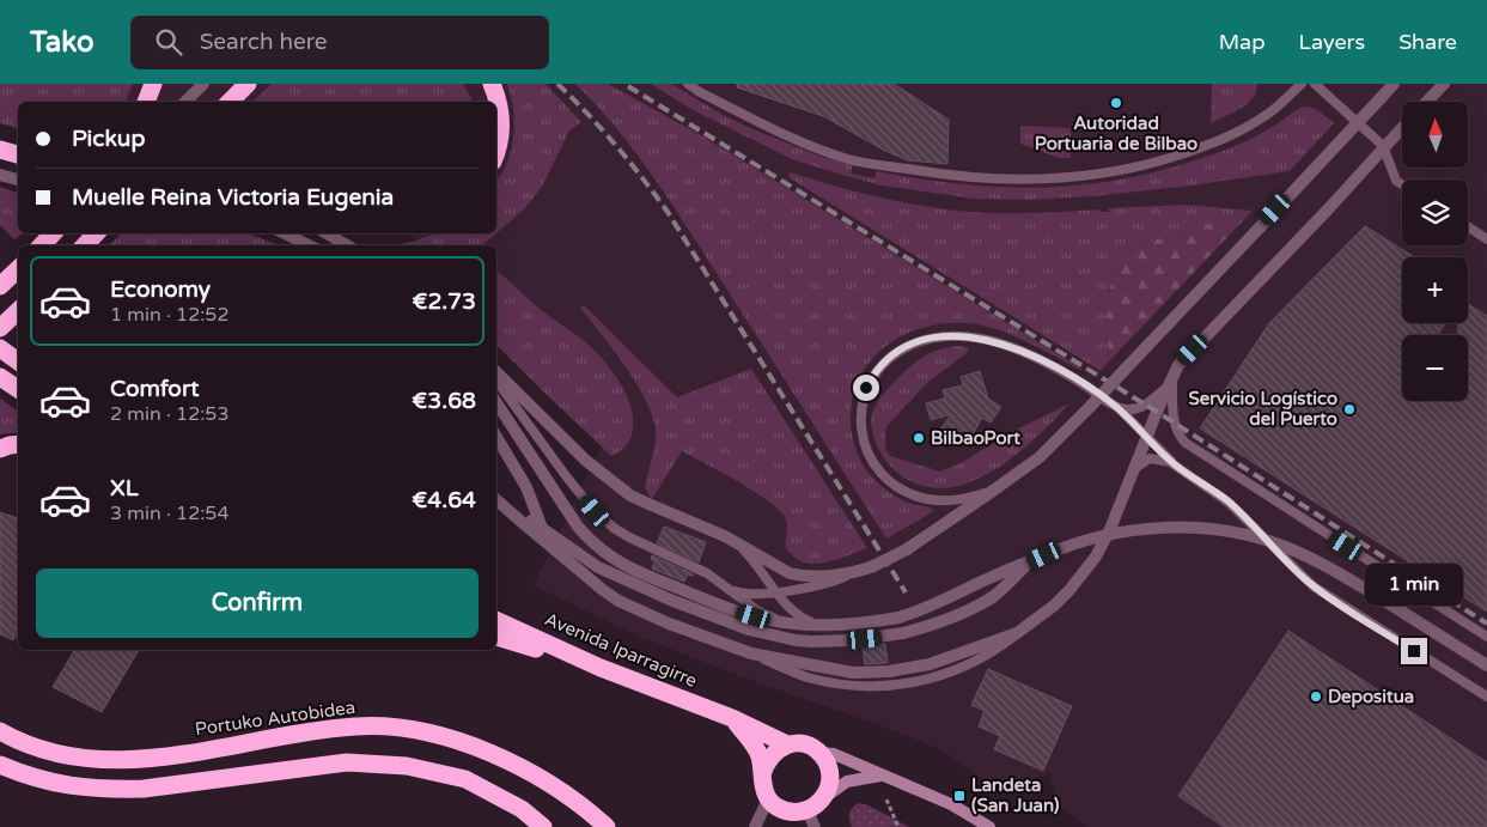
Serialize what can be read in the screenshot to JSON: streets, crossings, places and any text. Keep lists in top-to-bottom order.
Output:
{
  "streets": {
    "highway": ["Avenida Iparragirre", "Portuko Autobidea"]
  },
  "places": {
    "other": [
      "Autoridad Portuaria de Bilbao",
      "Servicio Logístico del Puerto",
      "BilbaoPort",
      "Depositua"
    ],
    "transit": ["Landeta (San Juan)"]
  },
  "north": "top",
  "page": {
    "header": "Tako",
    "search": "Search here",
    "nav": ["Map", "Layers", "Share"],
    "map_buttons": ["+", "−"],
    "banner": ["Pickup", "Muelle Reina Victoria Eugenia"],
    "list": [
      {
        "name": "Economy",
        "note": "1 min · 12:52",
        "value": "€2.73"
      },
      {
        "name": "Comfort",
        "note": "2 min · 12:53",
        "value": "€3.68"
      },
      {
        "name": "XL",
        "note": "3 min · 12:54",
        "value": "€4.64"
      }
    ],
    "buttons": "Confirm",
    "bubble": "1 min"
  }
}
